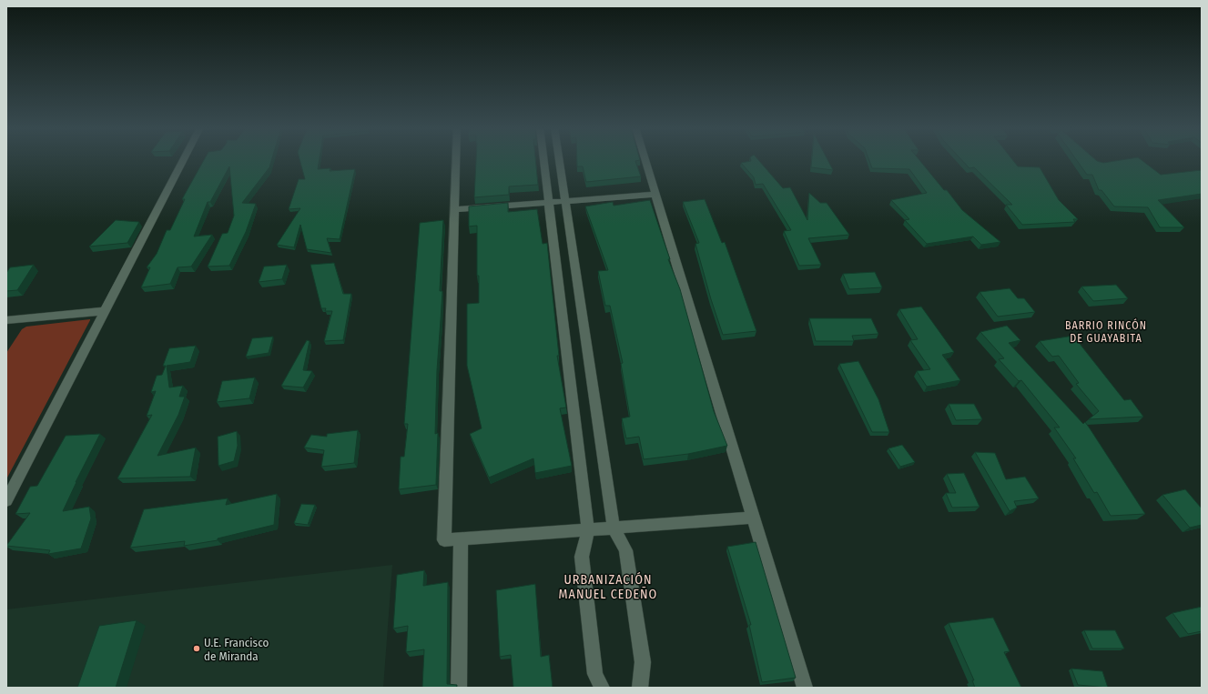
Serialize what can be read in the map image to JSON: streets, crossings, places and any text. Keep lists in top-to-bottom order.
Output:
{
  "districts": ["BARRIO RINCÓN DE GUAYABITA", "URBANIZACIÓN MANUEL CEDEÑO"],
  "places": ["U.E. Francisco de Miranda"]
}
